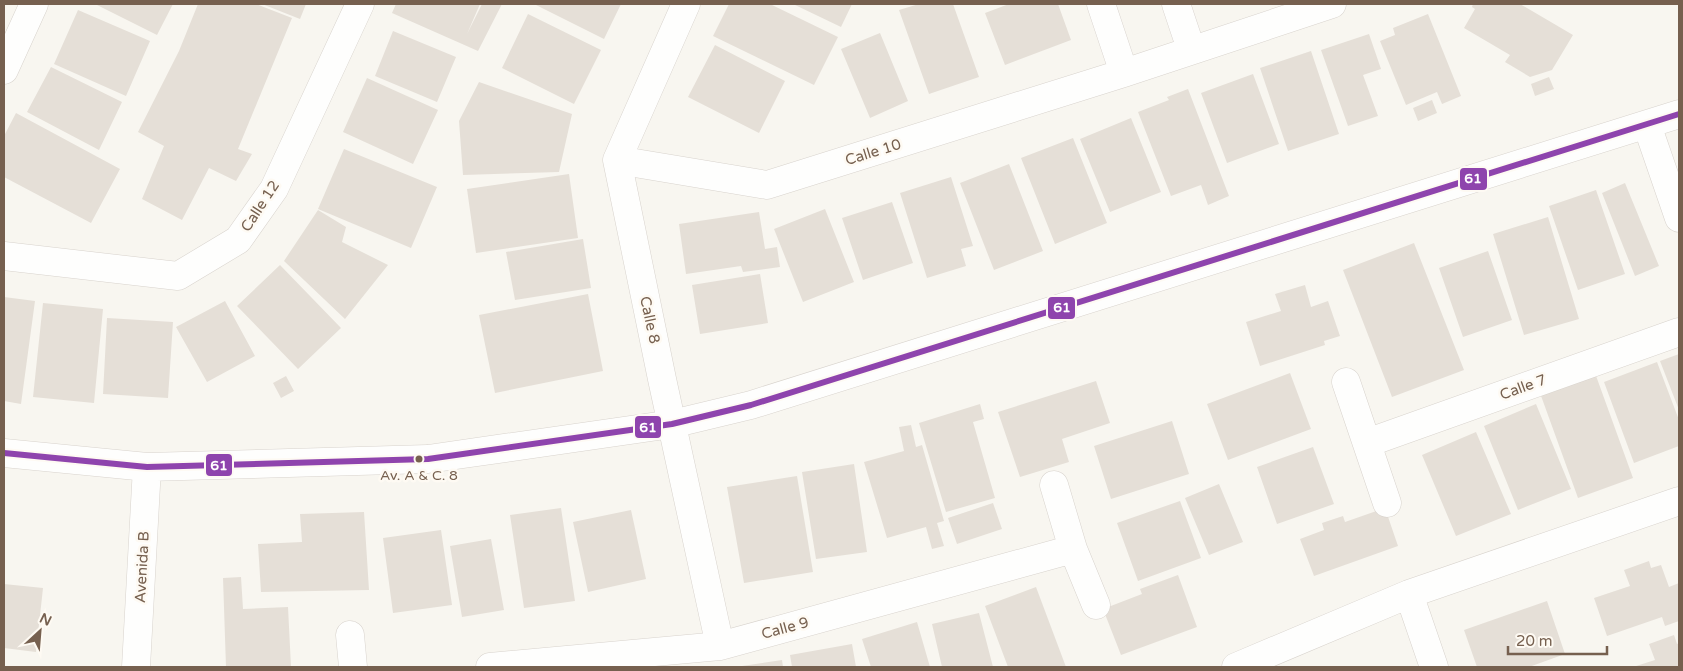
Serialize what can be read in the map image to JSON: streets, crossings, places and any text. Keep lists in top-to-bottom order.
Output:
{
  "streets": {
    "street": [
      "Calle 10",
      "Calle 12",
      "Calle 8",
      "Calle 7",
      "Avenida B",
      "Calle 9"
    ]
  },
  "crossings": [
    ["Calle 10", "Calle 8"],
    ["Calle 8", "Calle 9"]
  ],
  "places": ["Av. A & C. 8"],
  "lines": ["transit line 61"],
  "scale_bar": "20 m",
  "north": "top right"
}
